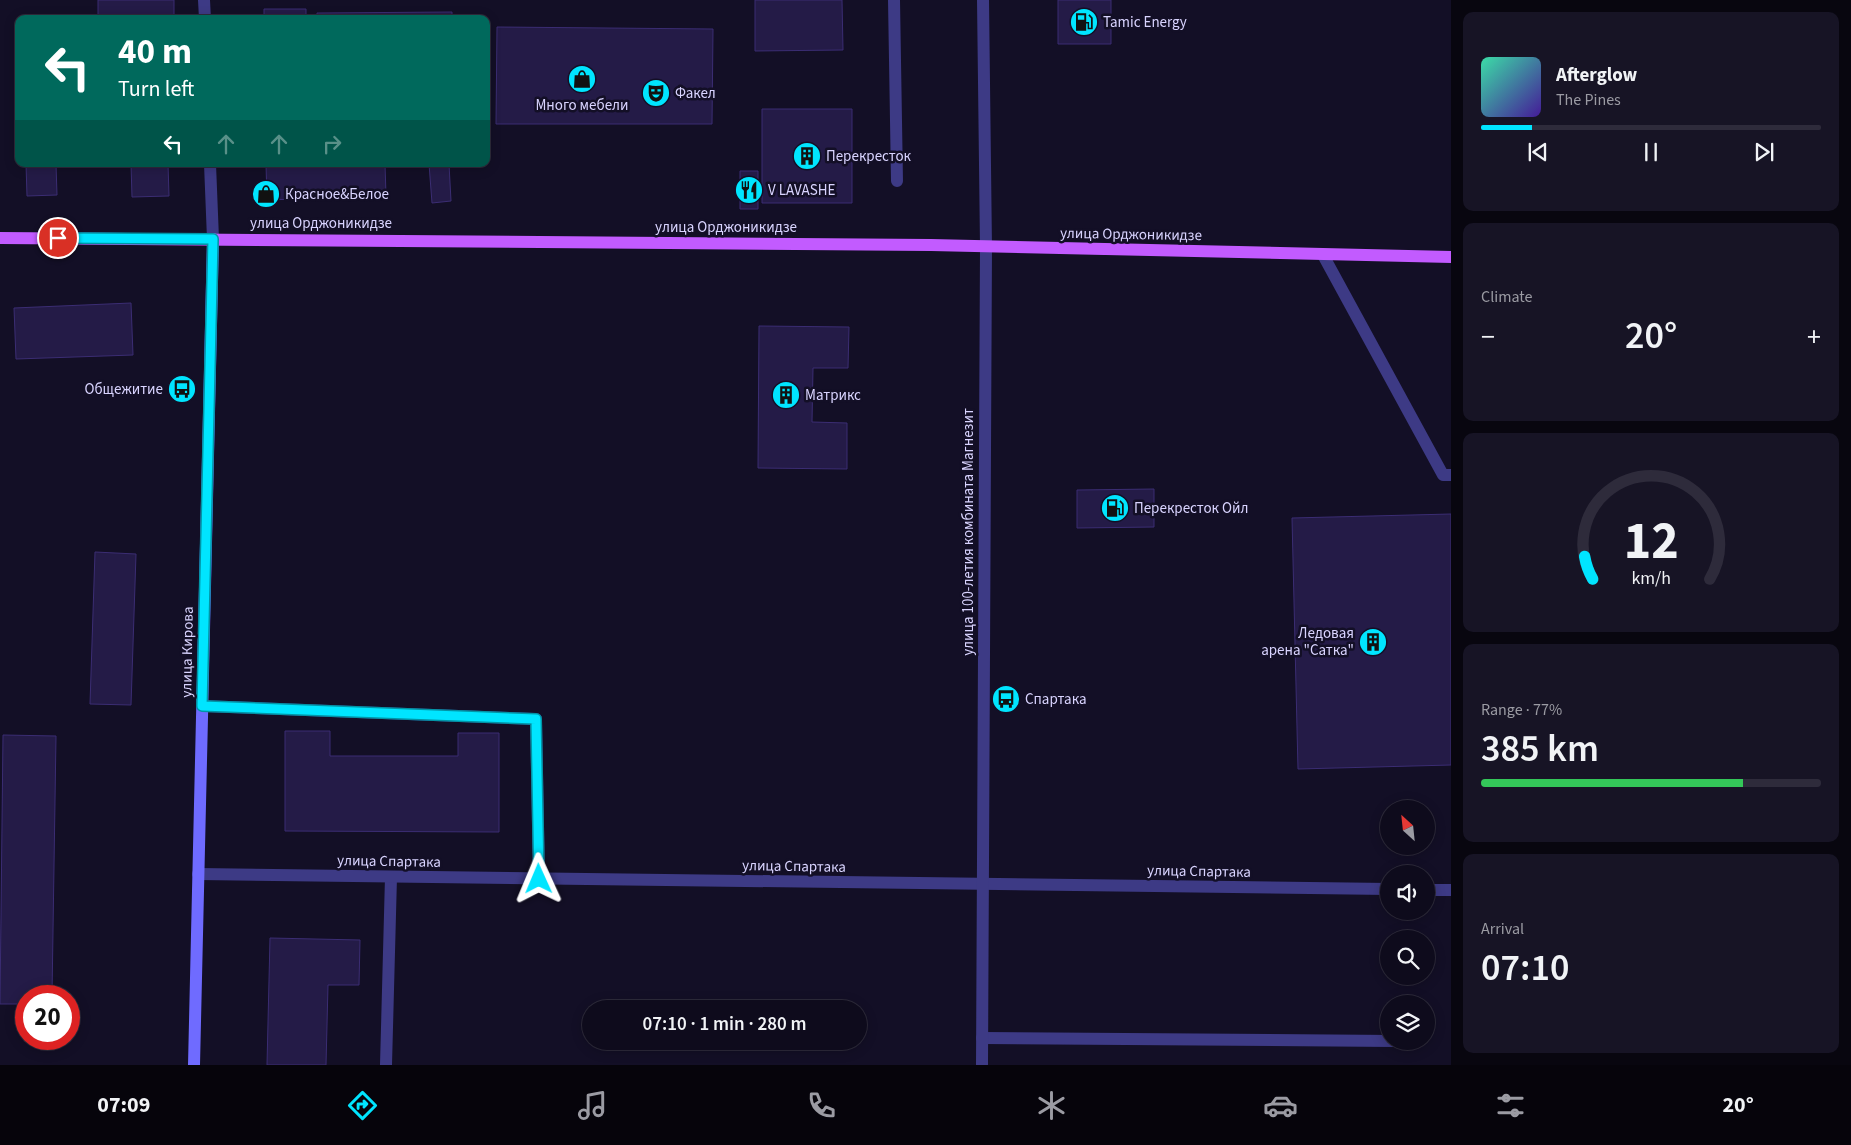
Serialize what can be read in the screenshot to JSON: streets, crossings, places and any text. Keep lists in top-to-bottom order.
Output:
{
  "streets": {
    "main road": ["улица Орджоникидзе", "улица Кирова"],
    "street": ["улица 100-летия комбината Магнезит", "улица Спартака"]
  },
  "crossings": [
    ["улица Орджоникидзе", "улица 100-летия комбината Магнезит"],
    ["улица Орджоникидзе", "улица Кирова"],
    ["улица 100-летия комбината Магнезит", "улица Спартака"],
    ["улица Кирова", "улица Спартака"]
  ],
  "places": {
    "fuel station": ["Tamic Energy", "Перекресток Ойл"],
    "shop": ["Много мебели", "Красное&Белое"],
    "theatre": ["Факел"],
    "building": ["Перекресток", "Матрикс", "Ледовая арена \"Сатка\""],
    "restaurant": ["V LAVASHE"],
    "bus stop": ["Общежитие", "Спартака"]
  },
  "north": "top left",
  "page": {
    "turn": ["40 m", "Turn left"],
    "song": ["Afterglow", "The Pines"],
    "tile": [
      "Climate",
      ["Range · 77%", "385 km"],
      ["Arrival", "07:10"]
    ],
    "heat": ["−", "20°", "+"],
    "limit": "20",
    "trip": "07:10 · 1 min · 280 m",
    "tabs": ["07:09", "20°"],
    "gauge": ["12", "km/h"]
  }
}
